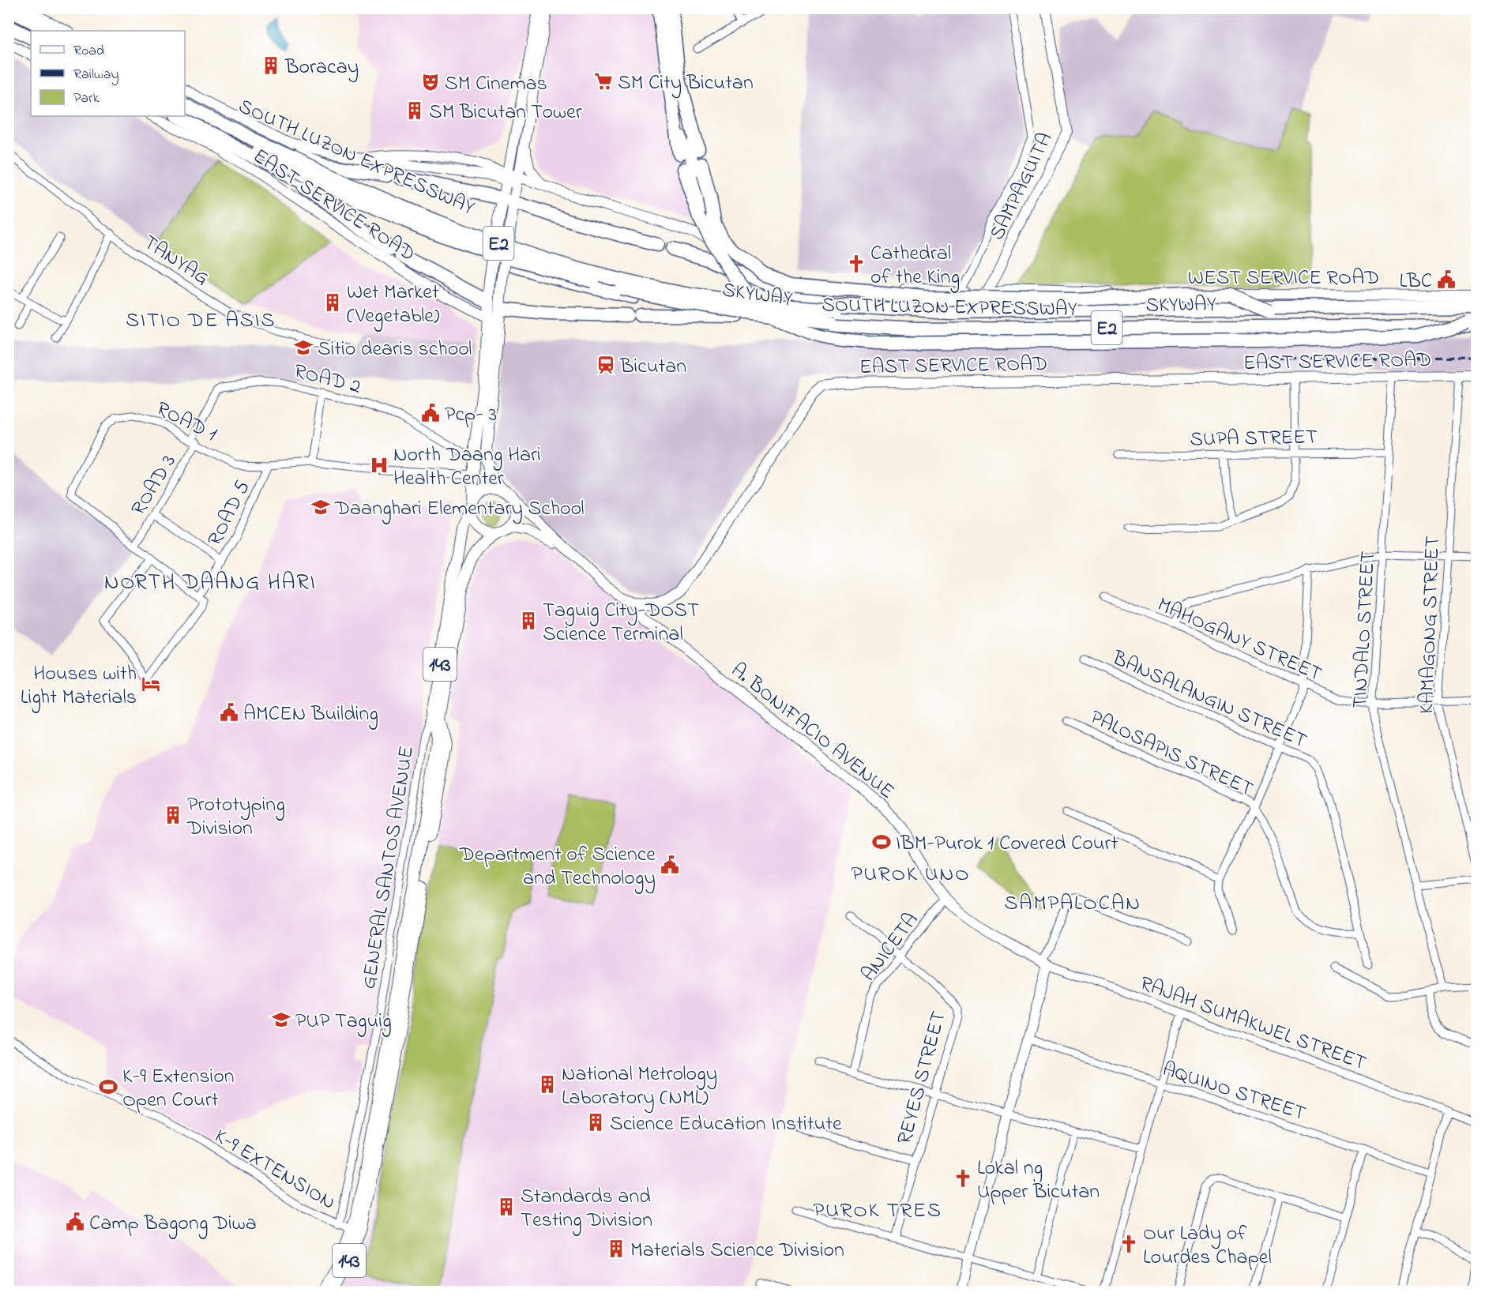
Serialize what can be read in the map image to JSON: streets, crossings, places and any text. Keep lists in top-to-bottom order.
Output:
{
  "streets": {
    "highway": ["SOUTH LUZON EXPRESSWAY", "E2", "SKYWAY"],
    "main road": [
      "SAMPAGUITA",
      "EAST SERVICE ROAD",
      "WEST SERVICE ROAD",
      "143",
      "A. BONIFACIO AVENUE"
    ],
    "street": [
      "TANYAG",
      "ROAD 2",
      "ROAD 1",
      "SUPA STREET",
      "ROAD 3",
      "ROAD 5",
      "KAMAGONG STREET",
      "TINDALO STREET",
      "MAHOGANY STREET",
      "BANSALANGIN STREET",
      "PALOSAPIS STREET",
      "GENERAL SANTOS AVENUE",
      "ANICETA",
      "RAJAH SUMAKWEL STREET",
      "REYES STREET",
      "AQUINO STREET",
      "K-9 EXTENSION"
    ]
  },
  "crossings": [
    ["SOUTH LUZON EXPRESSWAY", "SKYWAY"],
    ["SAMPAGUITA", "WEST SERVICE ROAD"],
    ["EAST SERVICE ROAD", "KAMAGONG STREET"],
    ["EAST SERVICE ROAD", "TINDALO STREET"],
    ["EAST SERVICE ROAD", "143"],
    ["EAST SERVICE ROAD", "A. BONIFACIO AVENUE"],
    ["ROAD 2", "ROAD 1"],
    ["ROAD 2", "ROAD 3"],
    ["ROAD 2", "143"],
    ["ROAD 1", "ROAD 3"],
    ["ROAD 1", "ROAD 5"],
    ["ROAD 1", "143"],
    ["SUPA STREET", "TINDALO STREET"],
    ["KAMAGONG STREET", "MAHOGANY STREET"],
    ["TINDALO STREET", "MAHOGANY STREET"],
    ["143", "GENERAL SANTOS AVENUE"],
    ["143", "K-9 EXTENSION"],
    ["BANSALANGIN STREET", "PALOSAPIS STREET"],
    ["A. BONIFACIO AVENUE", "ANICETA"],
    ["A. BONIFACIO AVENUE", "RAJAH SUMAKWEL STREET"],
    ["GENERAL SANTOS AVENUE", "K-9 EXTENSION"],
    ["ANICETA", "REYES STREET"]
  ],
  "districts": [
    "SITIO DE ASIS",
    "NORTH DAANG HARI",
    "PUROK UNO",
    "SAMPALOCAN",
    "PUROK TRES"
  ],
  "places": {
    "building": [
      "Boracay",
      "SM Bicutan Tower",
      "Wet Market (Vegetable)",
      "Taguig City-DOST Science Terminal",
      "Prototyping Division",
      "National Metrology Laboratory (NML)",
      "Science Education Institute",
      "Standards and Testing Division",
      "Materials Science Division"
    ],
    "supermarket": ["SM City Bicutan"],
    "theatre": ["SM Cinemas"],
    "church": ["Cathedral of the King", "Lokal ng Upper Bicutan", "Our Lady of Lourdes Chapel"],
    "public building": [
      "LBC",
      "Pcp- 3",
      "AMCEN Building",
      "Department of Science and Technology",
      "Camp Bagong Diwa"
    ],
    "school or university": ["Sitio dearis school", "Daanghari Elementary School", "PUP Taguig"],
    "station": ["Bicutan"],
    "hospital": ["North Daang Hari Health Center"],
    "hotel": ["Houses with Light Materials"],
    "sports": ["IBM-Purok 1 Covered Court", "K-9 Extension Open Court"]
  },
  "legend": ["Road", "Railway", "Park"]
}
